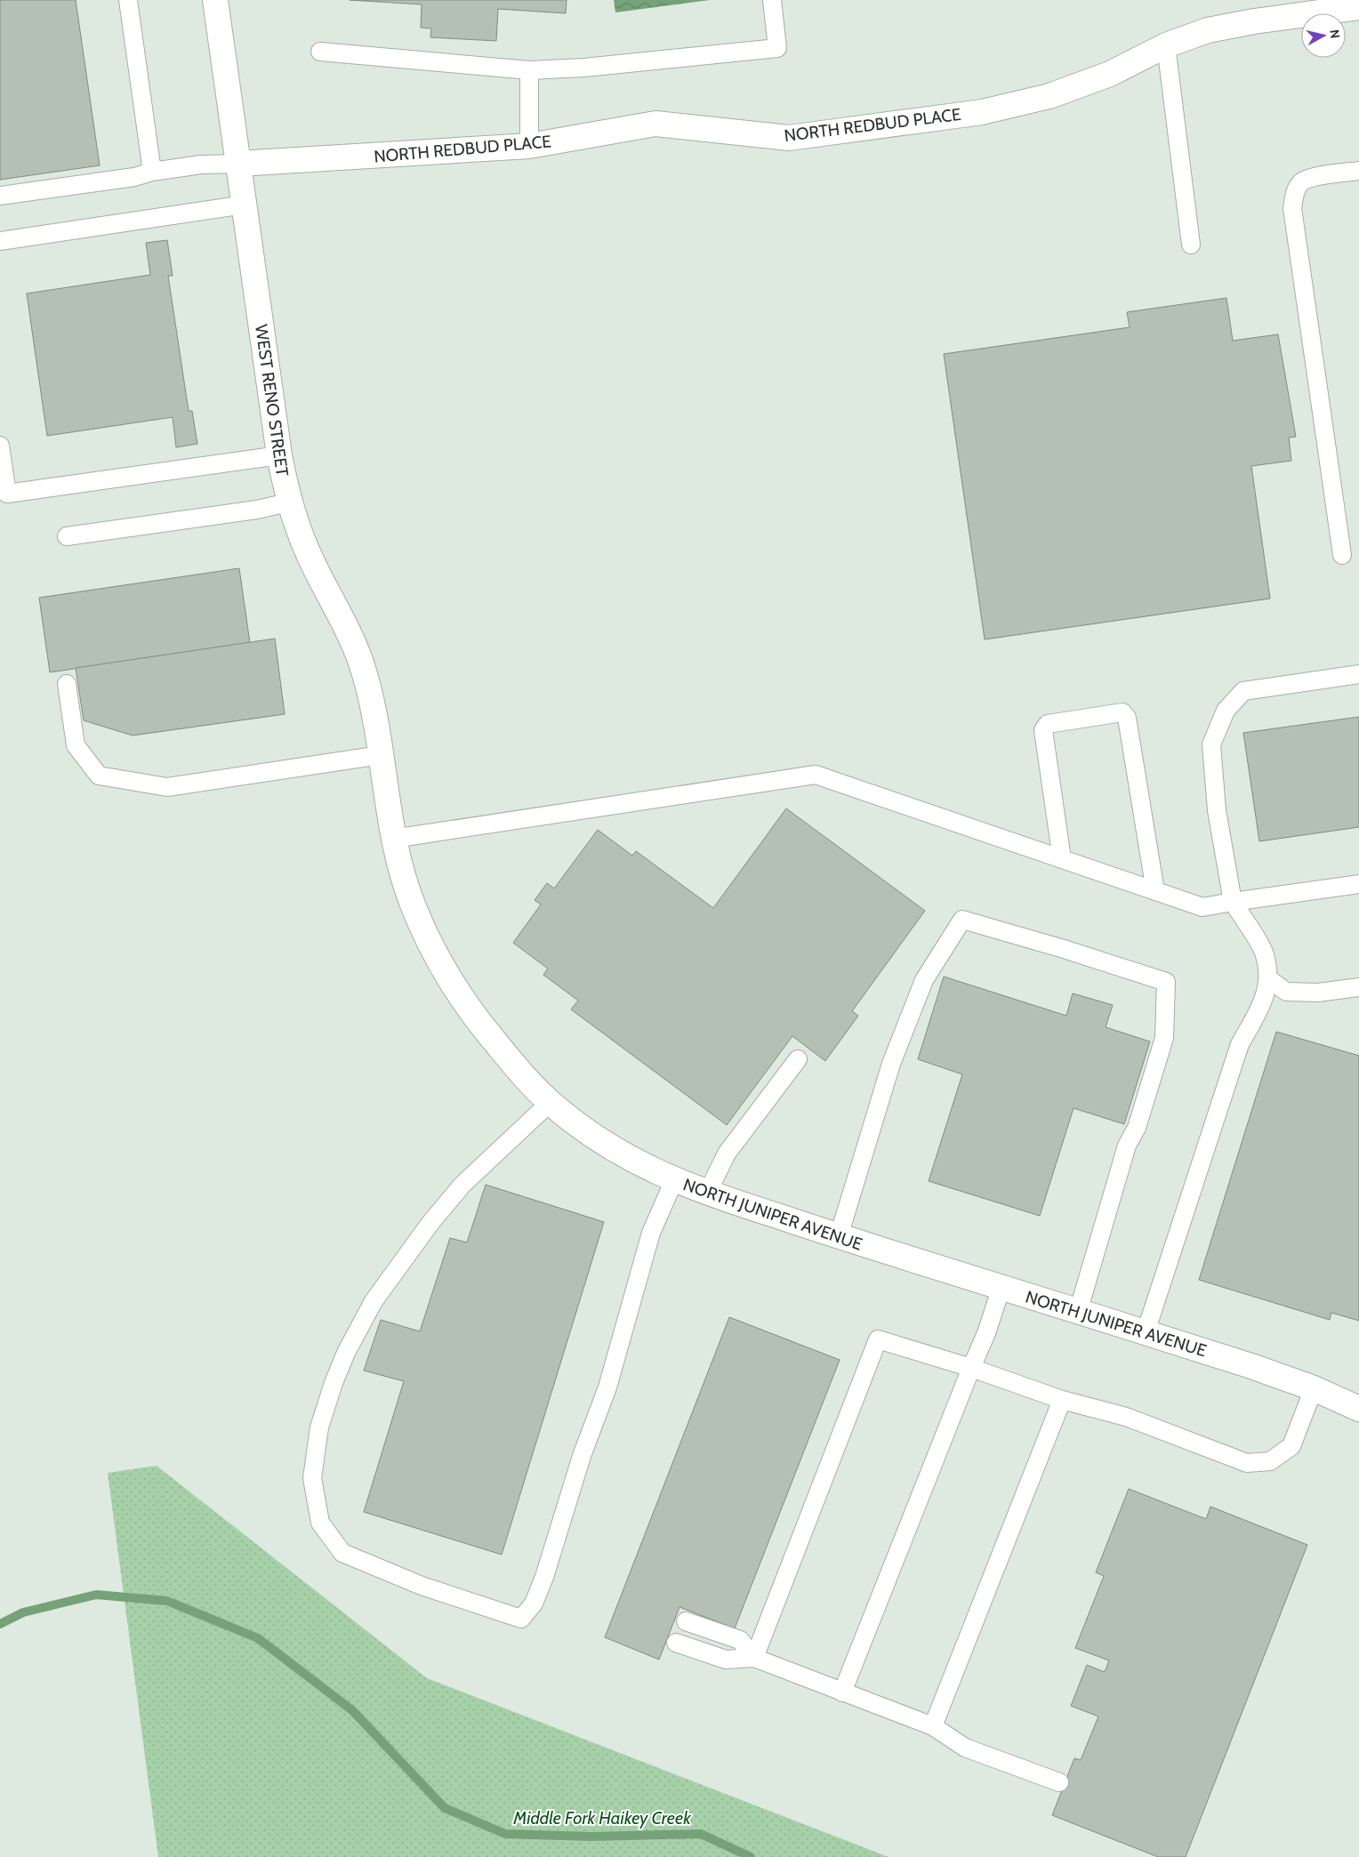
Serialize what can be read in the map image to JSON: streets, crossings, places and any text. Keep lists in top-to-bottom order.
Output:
{
  "streets": {
    "street": ["NORTH REDBUD PLACE", "WEST RENO STREET", "NORTH JUNIPER AVENUE"]
  },
  "crossings": [
    ["NORTH REDBUD PLACE", "WEST RENO STREET"],
    ["WEST RENO STREET", "NORTH JUNIPER AVENUE"]
  ],
  "water": ["Middle Fork Haikey Creek"],
  "north": "right"
}
